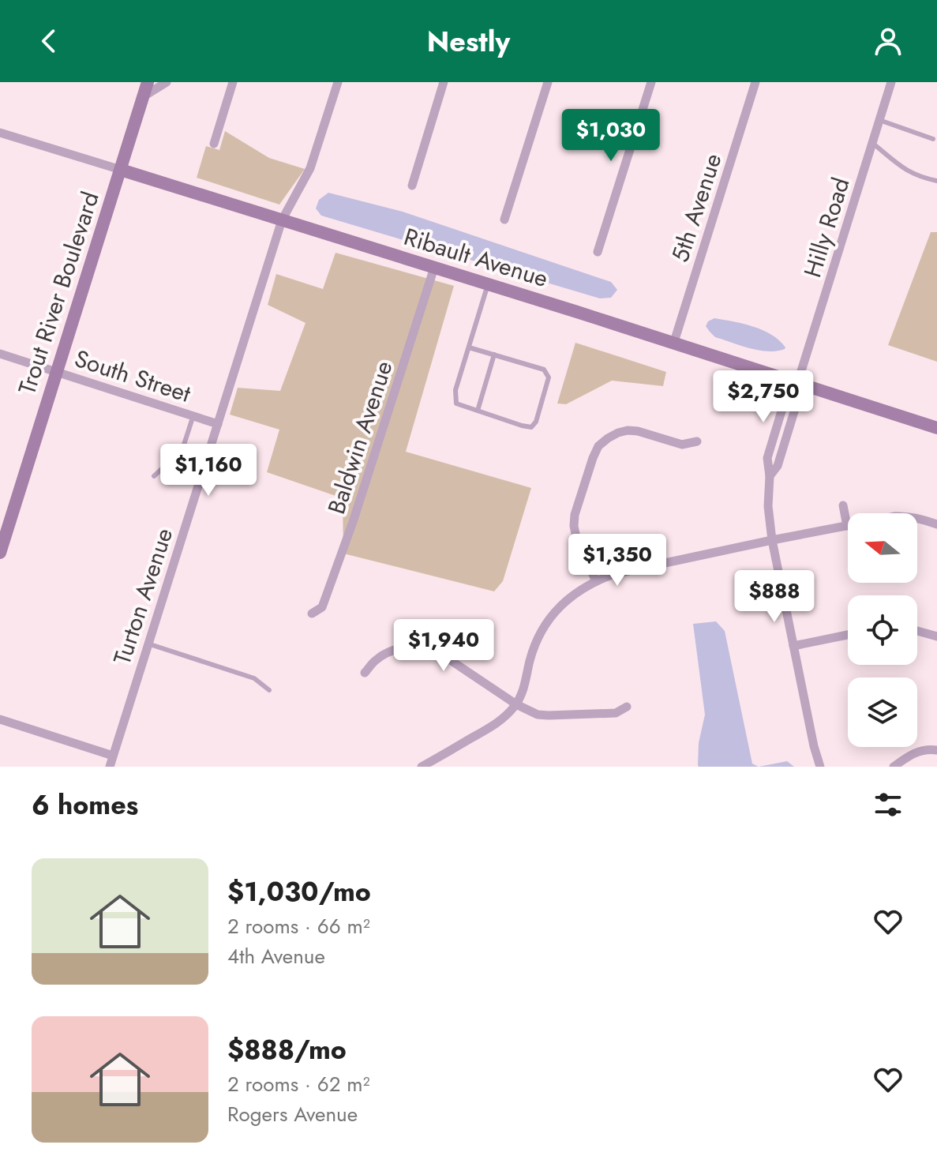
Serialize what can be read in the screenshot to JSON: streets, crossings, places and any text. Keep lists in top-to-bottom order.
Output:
{
  "streets": {
    "street": [
      "5th Avenue",
      "Hilly Road",
      "Ribault Avenue",
      "Trout River Boulevard",
      "South Street",
      "Baldwin Avenue",
      "Turton Avenue"
    ]
  },
  "crossings": [
    ["5th Avenue", "Ribault Avenue"],
    ["Hilly Road", "Ribault Avenue"],
    ["Ribault Avenue", "Trout River Boulevard"],
    ["Ribault Avenue", "Baldwin Avenue"],
    ["Ribault Avenue", "Turton Avenue"],
    ["Trout River Boulevard", "South Street"],
    ["South Street", "Turton Avenue"]
  ],
  "north": "left",
  "page": {
    "header": "Nestly",
    "price": [
      "$1,030",
      "$2,750",
      "$1,160",
      "$1,350",
      "$888",
      "$1,940"
    ],
    "heading": "6 homes",
    "list": [
      {
        "name": "$1,030/mo",
        "note": "2 rooms · 66 m² · 4th Avenue"
      },
      {
        "name": "$888/mo",
        "note": "2 rooms · 62 m² · Rogers Avenue"
      }
    ]
  }
}
